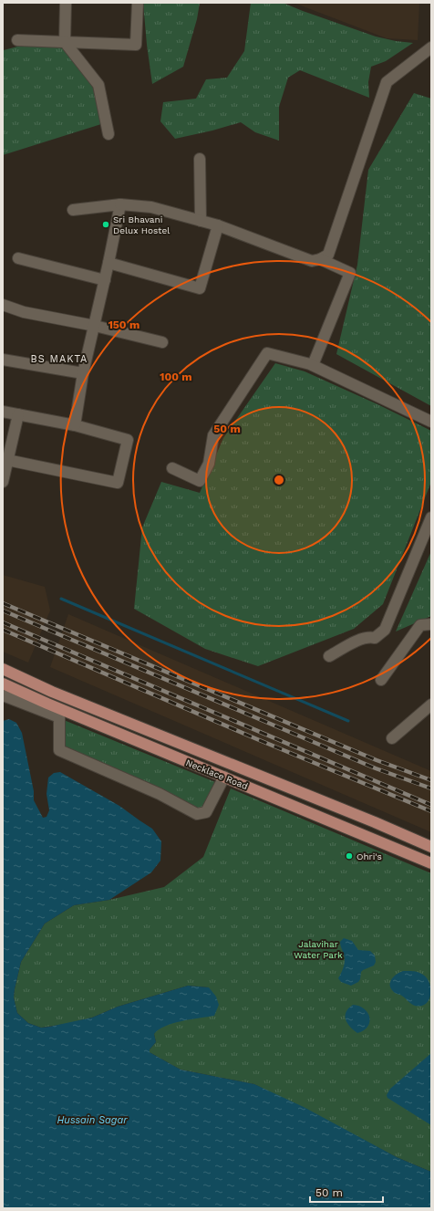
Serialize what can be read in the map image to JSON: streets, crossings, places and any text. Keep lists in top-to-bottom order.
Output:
{
  "streets": {
    "main road": ["Necklace Road"]
  },
  "districts": ["BS MAKTA"],
  "water": ["Hussain Sagar"],
  "parks": ["Jalavihar Water Park"],
  "places": ["Sri Bhavani Delux Hostel", "Ohri's"],
  "scale_bar": "50 m",
  "rings": ["150 m", "100 m", "50 m"]
}
